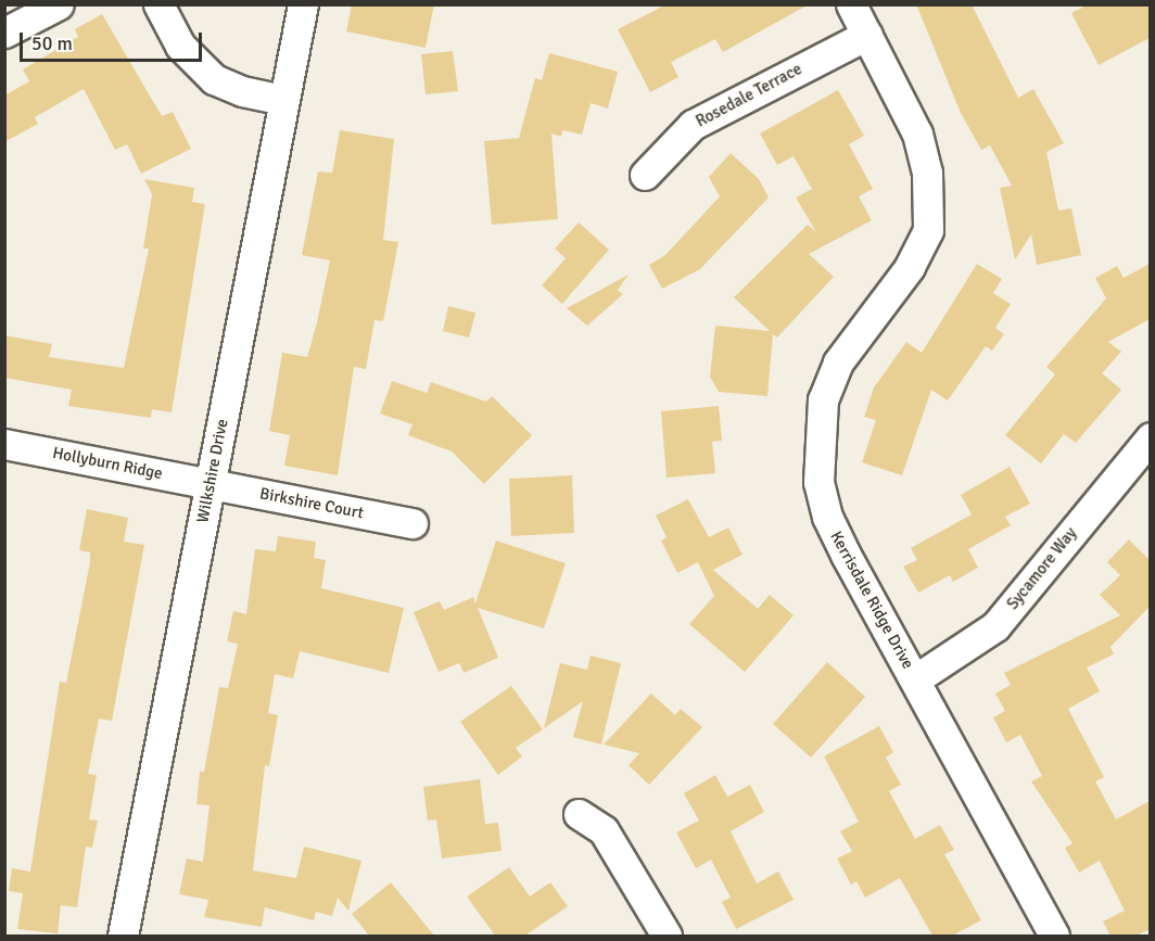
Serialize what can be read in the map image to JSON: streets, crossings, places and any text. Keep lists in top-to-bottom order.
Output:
{
  "streets": {
    "street": [
      "Rosedale Terrace",
      "Hollyburn Ridge",
      "Wilkshire Drive",
      "Birkshire Court",
      "Sycamore Way",
      "Kerrisdale Ridge Drive"
    ]
  },
  "crossings": [
    ["Rosedale Terrace", "Kerrisdale Ridge Drive"],
    ["Hollyburn Ridge", "Wilkshire Drive"],
    ["Hollyburn Ridge", "Birkshire Court"],
    ["Wilkshire Drive", "Birkshire Court"],
    ["Sycamore Way", "Kerrisdale Ridge Drive"]
  ],
  "scale_bar": "50 m"
}
